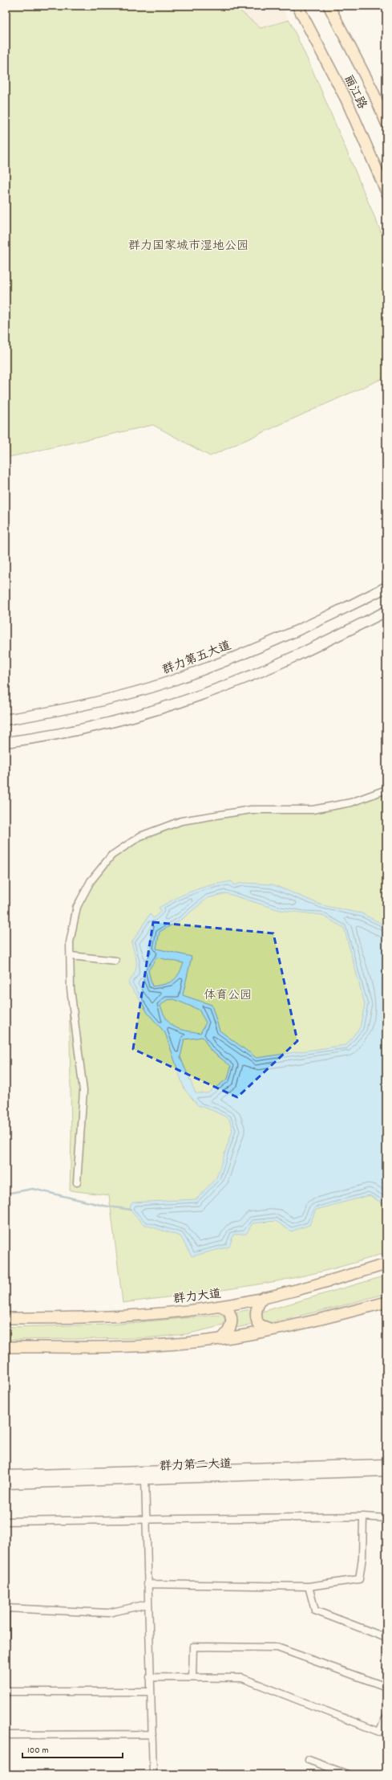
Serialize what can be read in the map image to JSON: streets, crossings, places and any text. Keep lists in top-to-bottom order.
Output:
{
  "streets": {
    "main road": [
      "丽江路",
      "群力第五大道",
      "群力大道",
      "群力第二大道"
    ]
  },
  "parks": ["群力国家城市湿地公园", "体育公园"],
  "scale_bar": "100 m"
}
